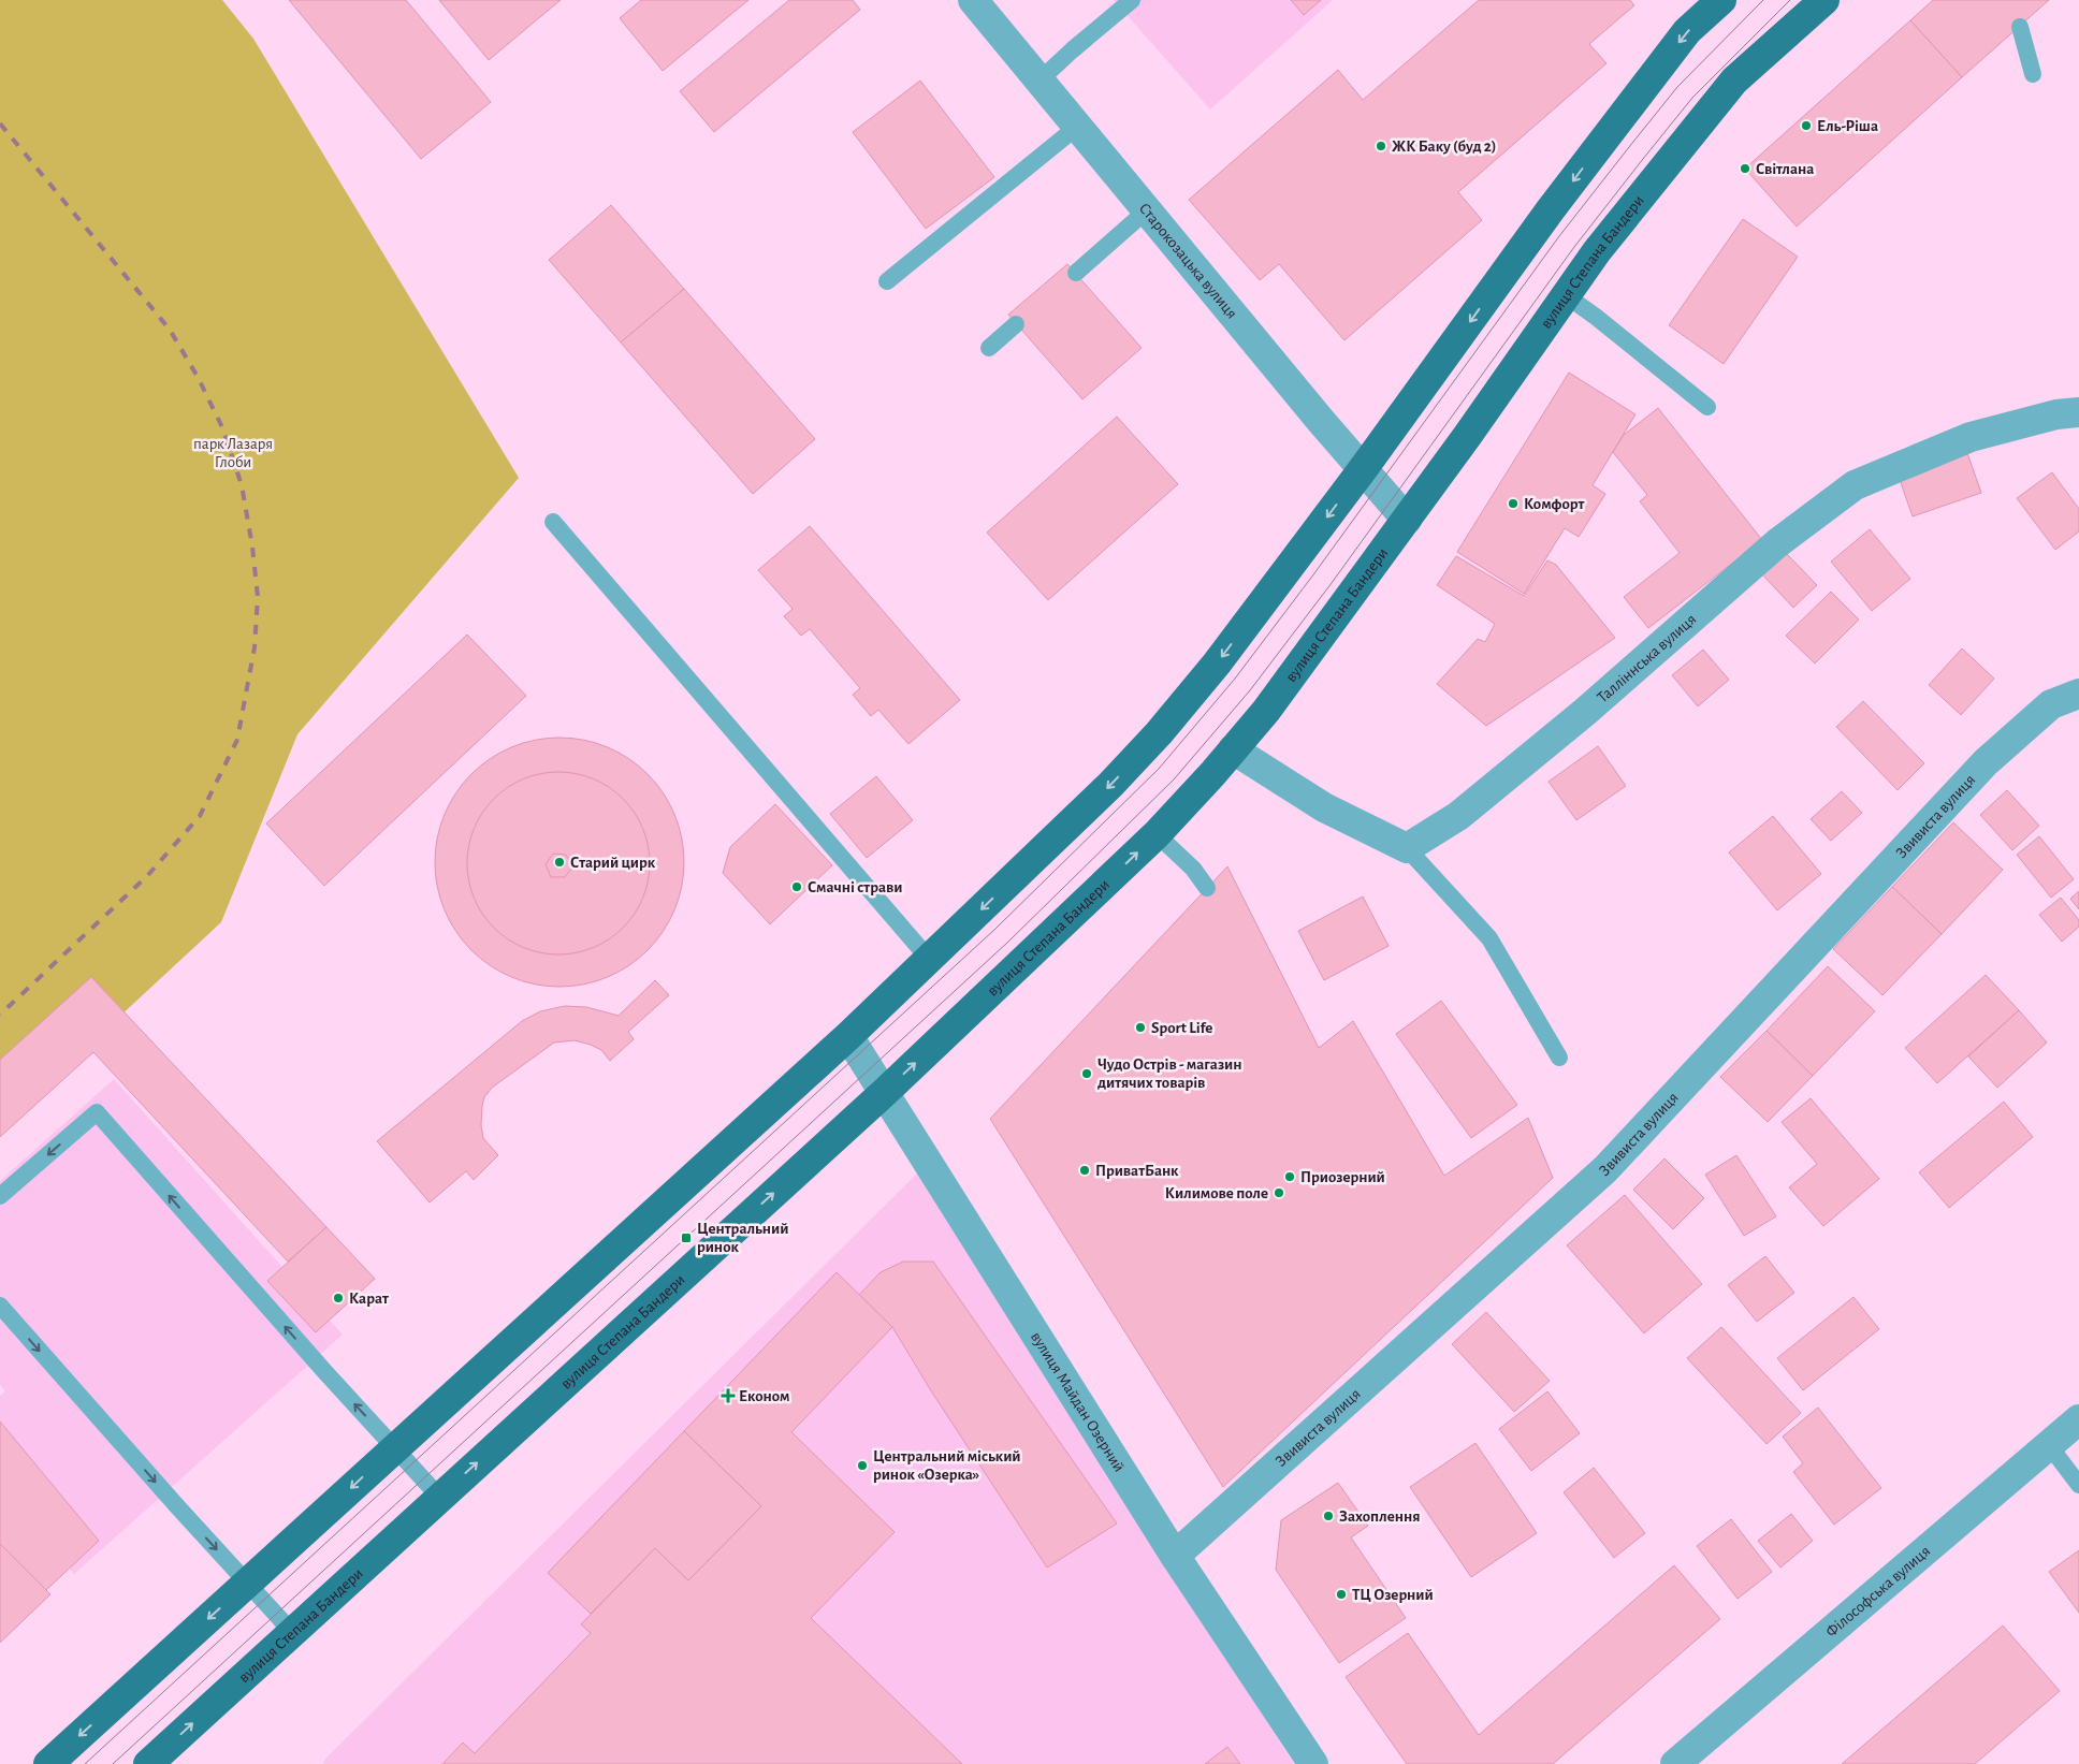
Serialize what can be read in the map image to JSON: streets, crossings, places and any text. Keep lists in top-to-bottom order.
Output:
{
  "streets": {
    "main road": ["вулиця Степана Бандери"],
    "street": [
      "Старокозацька вулиця",
      "Талліннська вулиця",
      "Звивиста вулиця",
      "вулиця Майдан Озерний",
      "Філософська вулиця"
    ]
  },
  "crossings": [
    ["Старокозацька вулиця", "вулиця Степана Бандери"],
    ["вулиця Степана Бандери", "вулиця Майдан Озерний"],
    ["Звивиста вулиця", "вулиця Майдан Озерний"]
  ],
  "parks": ["парк Лазаря Глоби"],
  "places": {
    "other": [
      "Ель-Ріша",
      "ЖК Баку (буд 2)",
      "Світлана",
      "Комфорт",
      "Старий цирк",
      "Смачні страви",
      "Sport Life",
      "Чудо Острів - магазин дитячих товарів",
      "ПриватБанк",
      "Приозерний",
      "Килимове поле",
      "Карат",
      "Центральний міський ринок «Озерка»",
      "Захоплення",
      "ТЦ Озерний"
    ],
    "transit": ["Центральний ринок"],
    "health": ["Економ"]
  }
}
